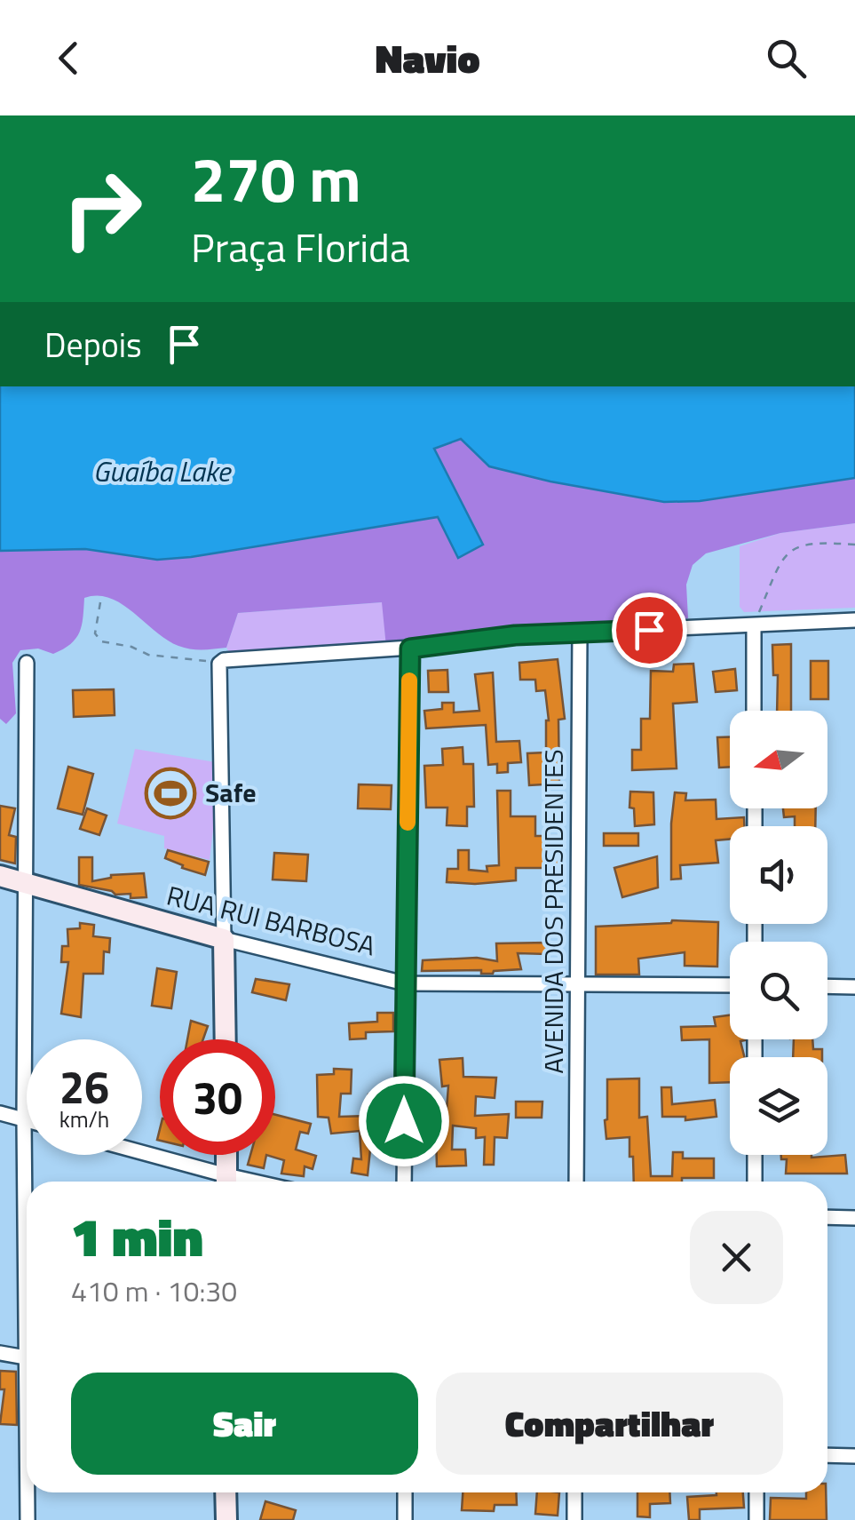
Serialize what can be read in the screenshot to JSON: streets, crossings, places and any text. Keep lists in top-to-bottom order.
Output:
{
  "streets": {
    "street": ["AVENIDA DOS PRESIDENTES", "RUA RUI BARBOSA"]
  },
  "crossings": [
    ["AVENIDA DOS PRESIDENTES", "RUA RUI BARBOSA"]
  ],
  "water": ["Guaíba Lake"],
  "places": {
    "sports": ["Safe"]
  },
  "north": "left",
  "page": {
    "header": "Navio",
    "turn": ["270 m", "Praça Florida"],
    "then": "Depois",
    "speed": "26 km/h",
    "limit": "30",
    "heading": ["1 min", "410 m · 10:30"],
    "buttons": ["Sair", "Compartilhar"]
  }
}
